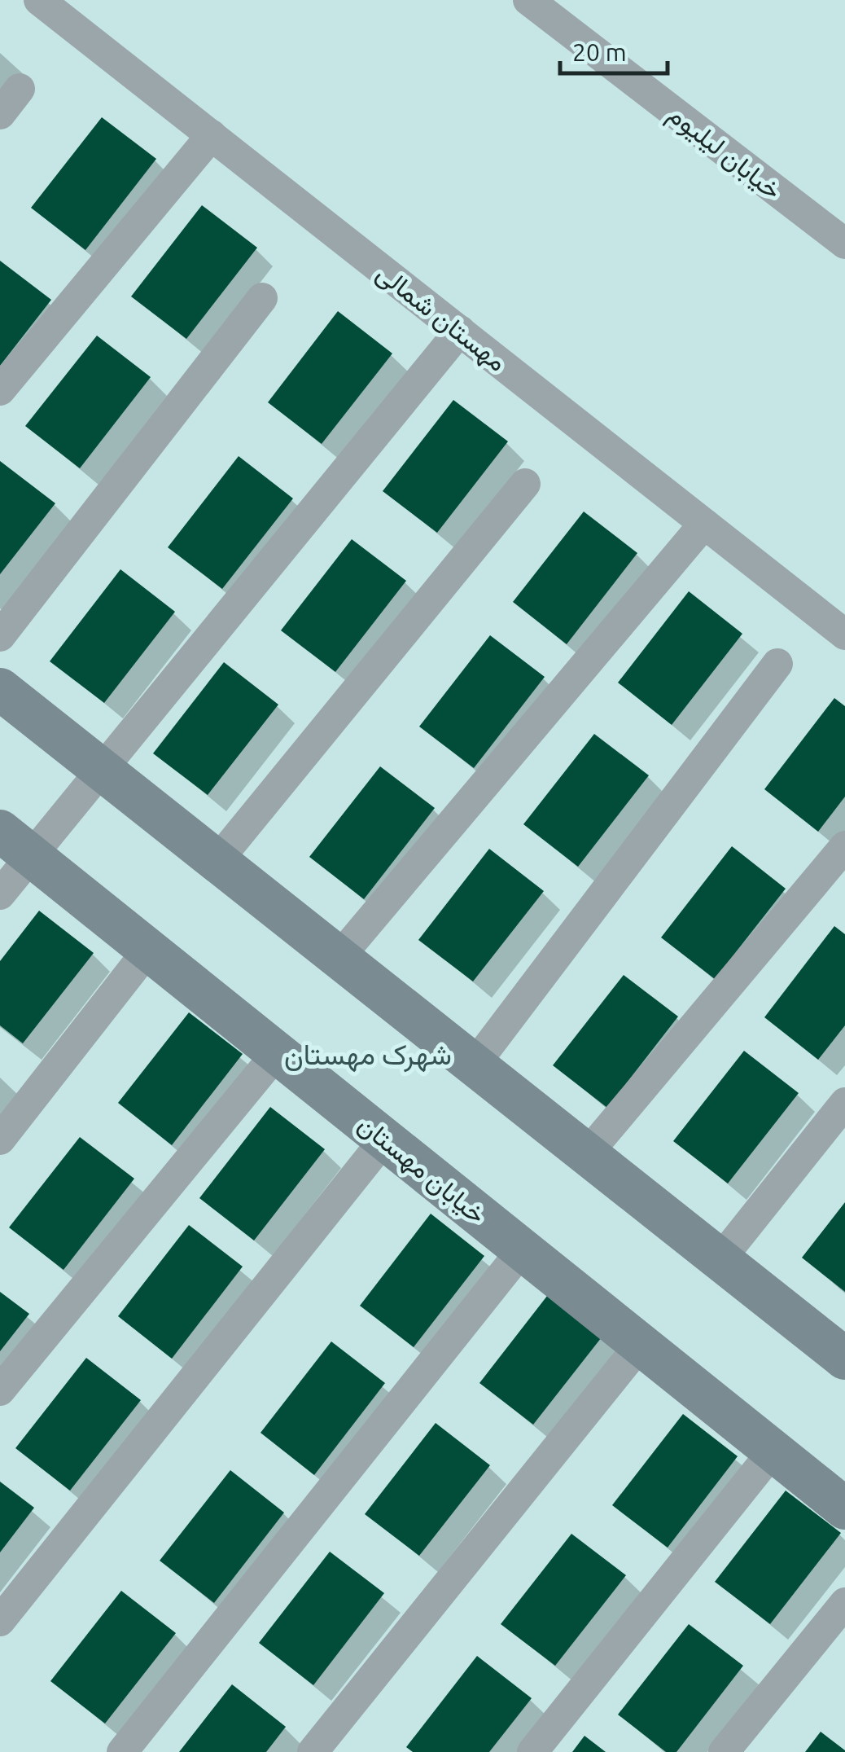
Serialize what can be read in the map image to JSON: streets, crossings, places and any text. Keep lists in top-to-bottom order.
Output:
{
  "streets": {
    "street": ["خیابان لیلیوم", "مهستان شمالی", "خیابان مهستان"]
  },
  "districts": ["شهرک مهستان"],
  "scale_bar": "20 m"
}
